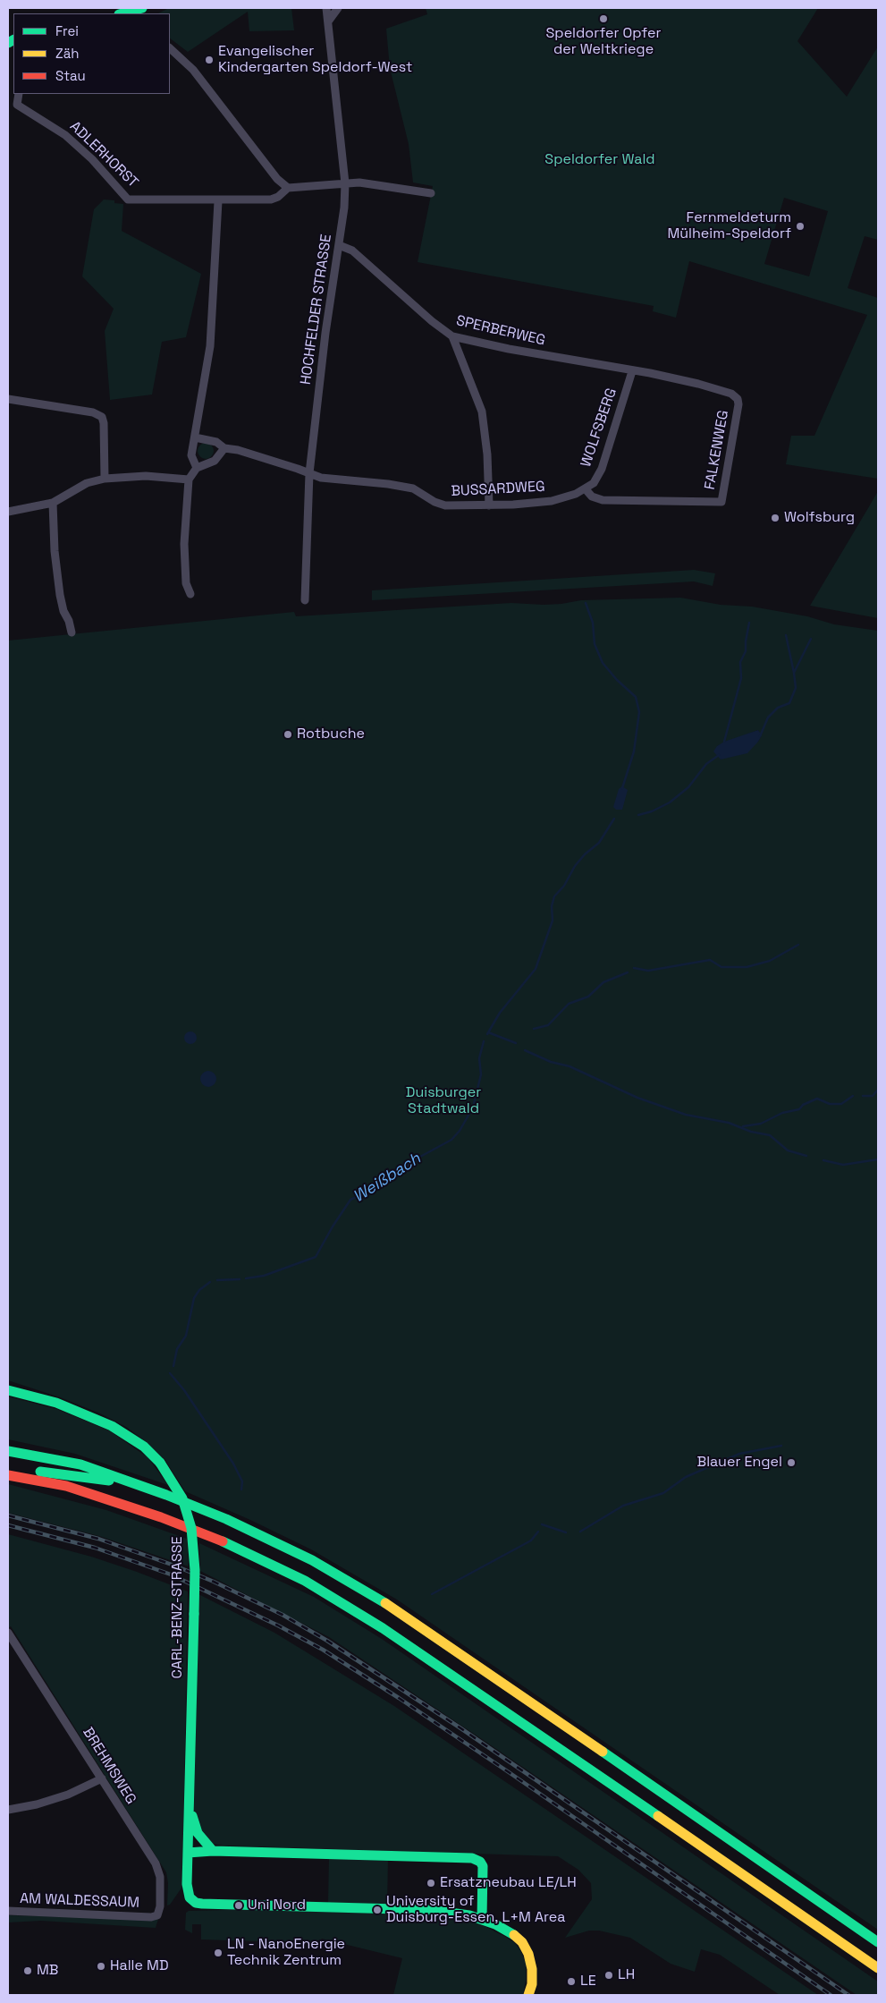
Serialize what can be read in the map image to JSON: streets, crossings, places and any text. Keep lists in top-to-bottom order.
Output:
{
  "streets": {
    "main road": ["CARL-BENZ-STRASSE"],
    "street": [
      "ADLERHORST",
      "HOCHFELDER STRASSE",
      "SPERBERWEG",
      "WOLFSBERG",
      "FALKENWEG",
      "BUSSARDWEG",
      "BREHMSWEG",
      "AM WALDESSAUM"
    ]
  },
  "crossings": [
    ["HOCHFELDER STRASSE", "SPERBERWEG"],
    ["HOCHFELDER STRASSE", "BUSSARDWEG"],
    ["SPERBERWEG", "WOLFSBERG"],
    ["SPERBERWEG", "FALKENWEG"],
    ["WOLFSBERG", "FALKENWEG"],
    ["WOLFSBERG", "BUSSARDWEG"],
    ["FALKENWEG", "BUSSARDWEG"],
    ["BREHMSWEG", "AM WALDESSAUM"]
  ],
  "water": ["Weißbach"],
  "parks": ["Speldorfer Wald", "Duisburger Stadtwald"],
  "places": [
    "Speldorfer Opfer der Weltkriege",
    "Evangelischer Kindergarten Speldorf-West",
    "Fernmeldeturm Mülheim-Speldorf",
    "Wolfsburg",
    "Rotbuche",
    "Blauer Engel",
    "Ersatzneubau LE/LH",
    "Uni Nord",
    "University of Duisburg-Essen, L+M Area",
    "LN - NanoEnergie Technik Zentrum",
    "Halle MD",
    "MB",
    "LH",
    "LE"
  ],
  "legend": ["Frei", "Zäh", "Stau"]
}
